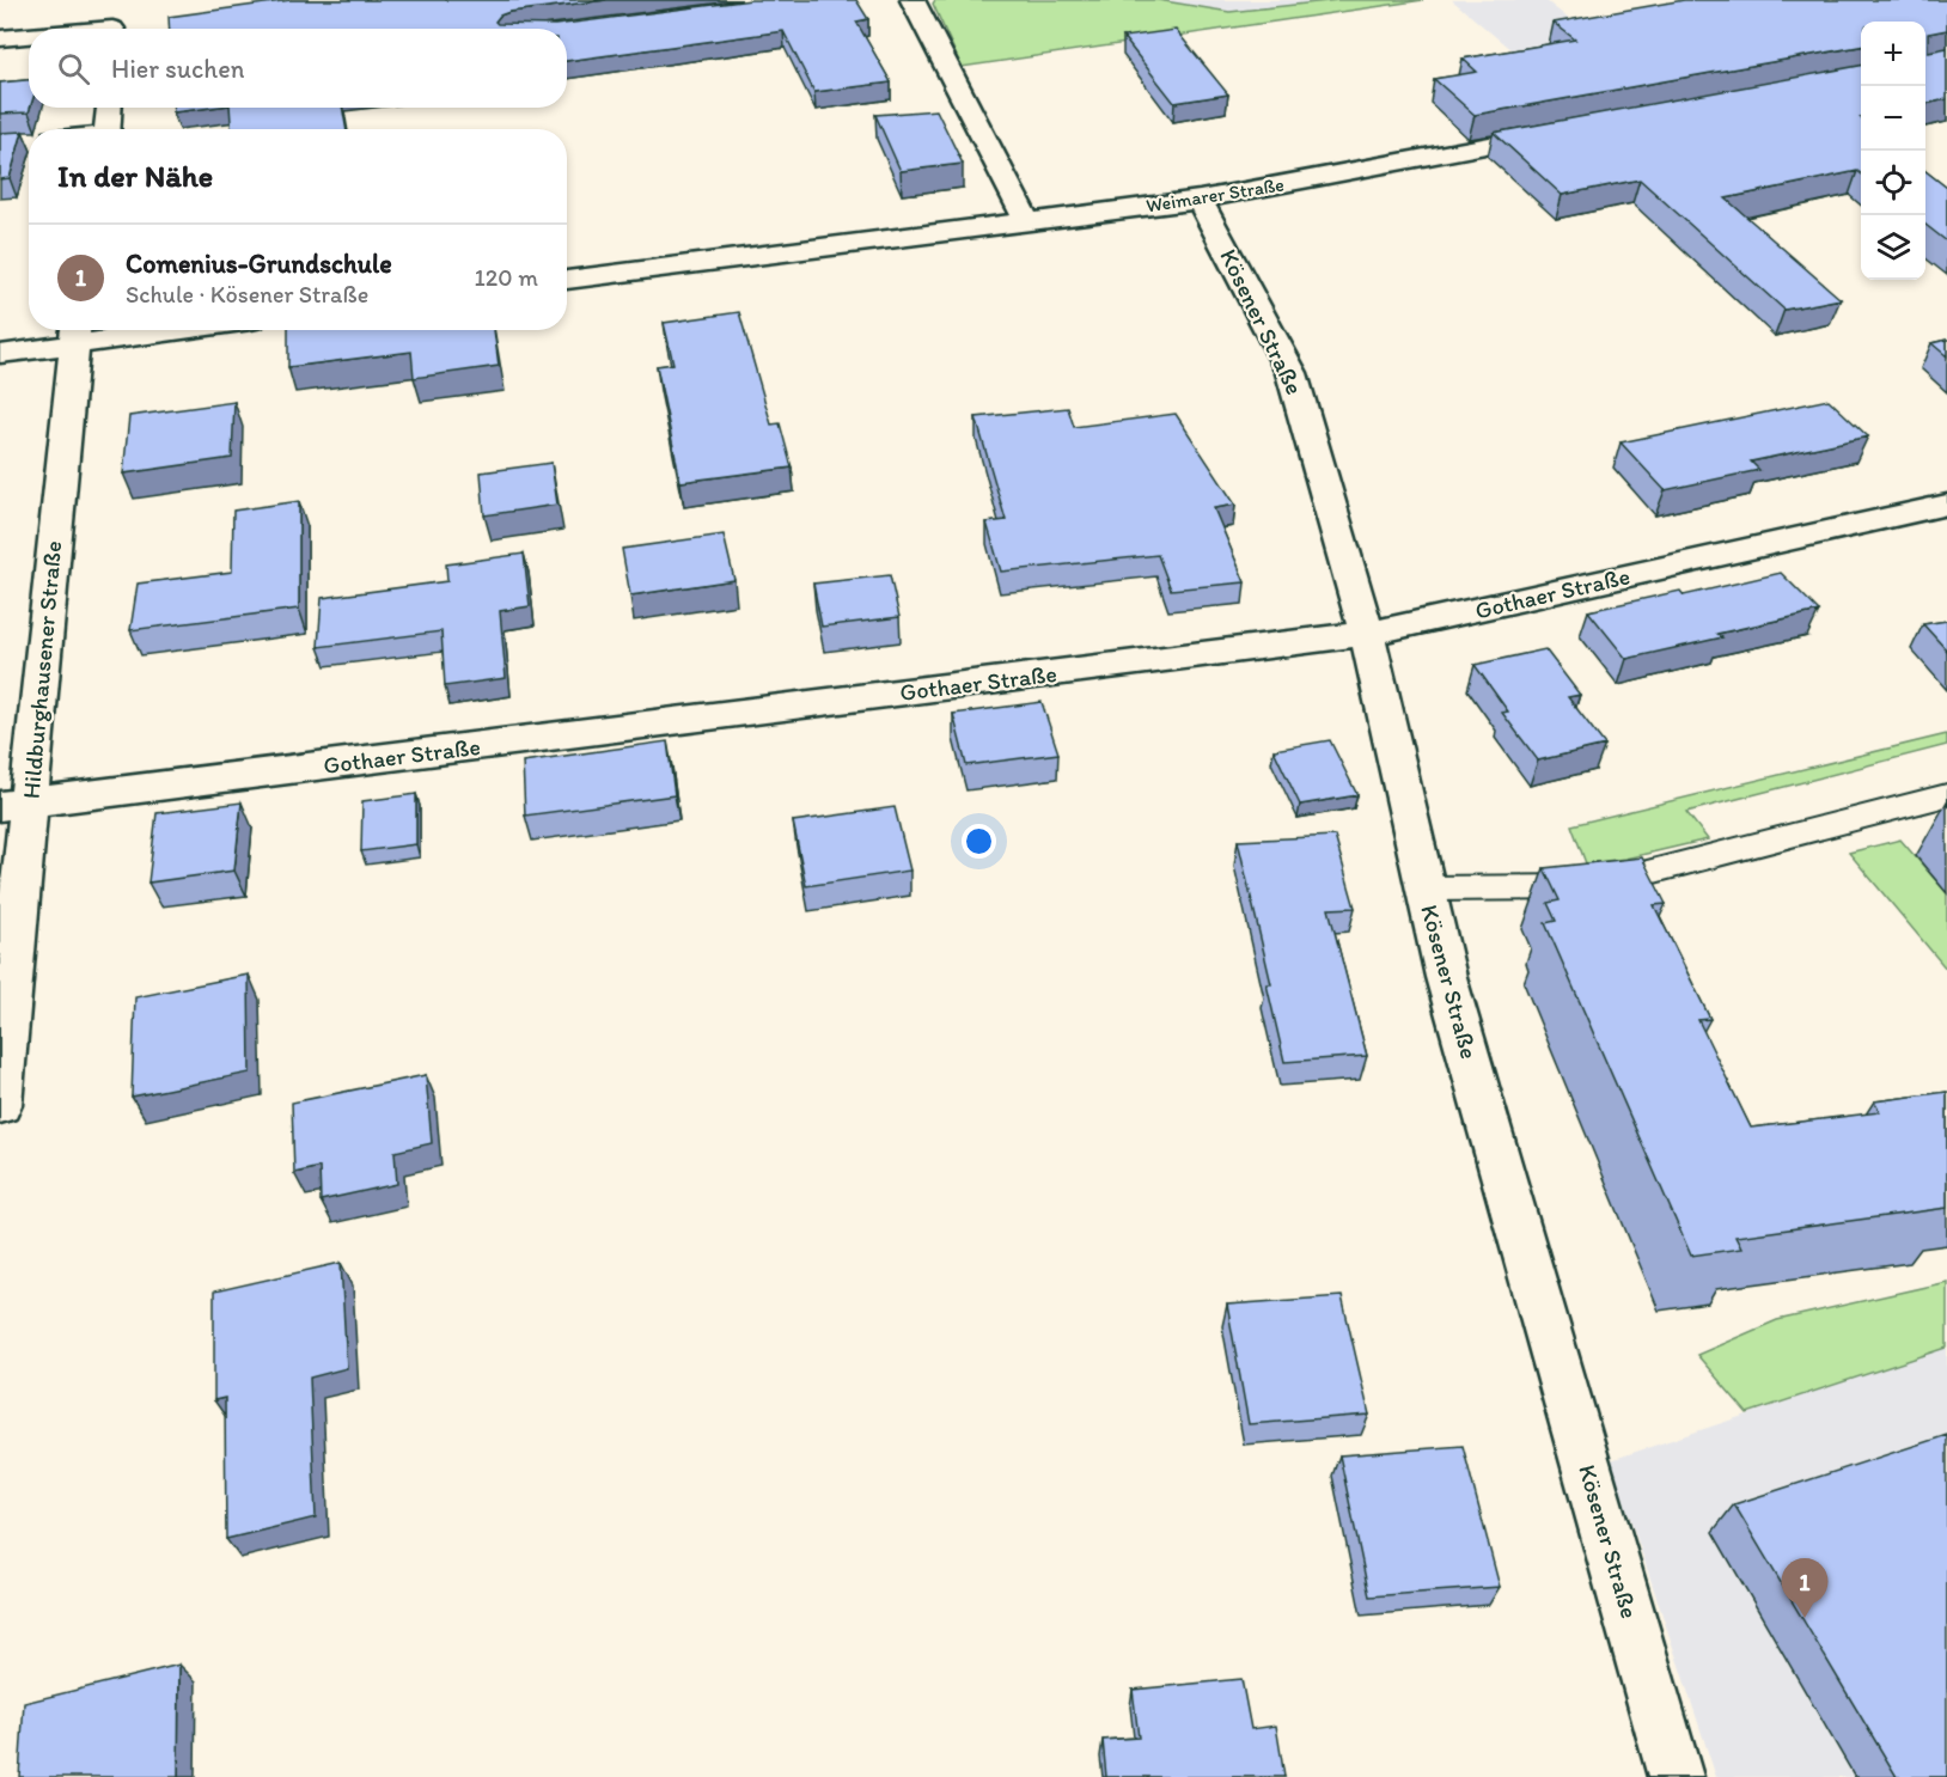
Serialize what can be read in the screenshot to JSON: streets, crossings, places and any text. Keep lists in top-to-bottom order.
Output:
{
  "streets": {
    "street": [
      "Weimarer Straße",
      "Kösener Straße",
      "Gothaer Straße",
      "Hildburghausener Straße"
    ]
  },
  "crossings": [
    ["Weimarer Straße", "Kösener Straße"],
    ["Kösener Straße", "Gothaer Straße"],
    ["Gothaer Straße", "Hildburghausener Straße"]
  ],
  "page": {
    "map_buttons": ["+", "−"],
    "search": "Hier suchen",
    "heading": "In der Nähe",
    "list": [
      {
        "mark": "1",
        "name": "Comenius-Grundschule",
        "note": "Schule · Kösener Straße",
        "value": "120 m"
      }
    ],
    "pins": "1"
  }
}
